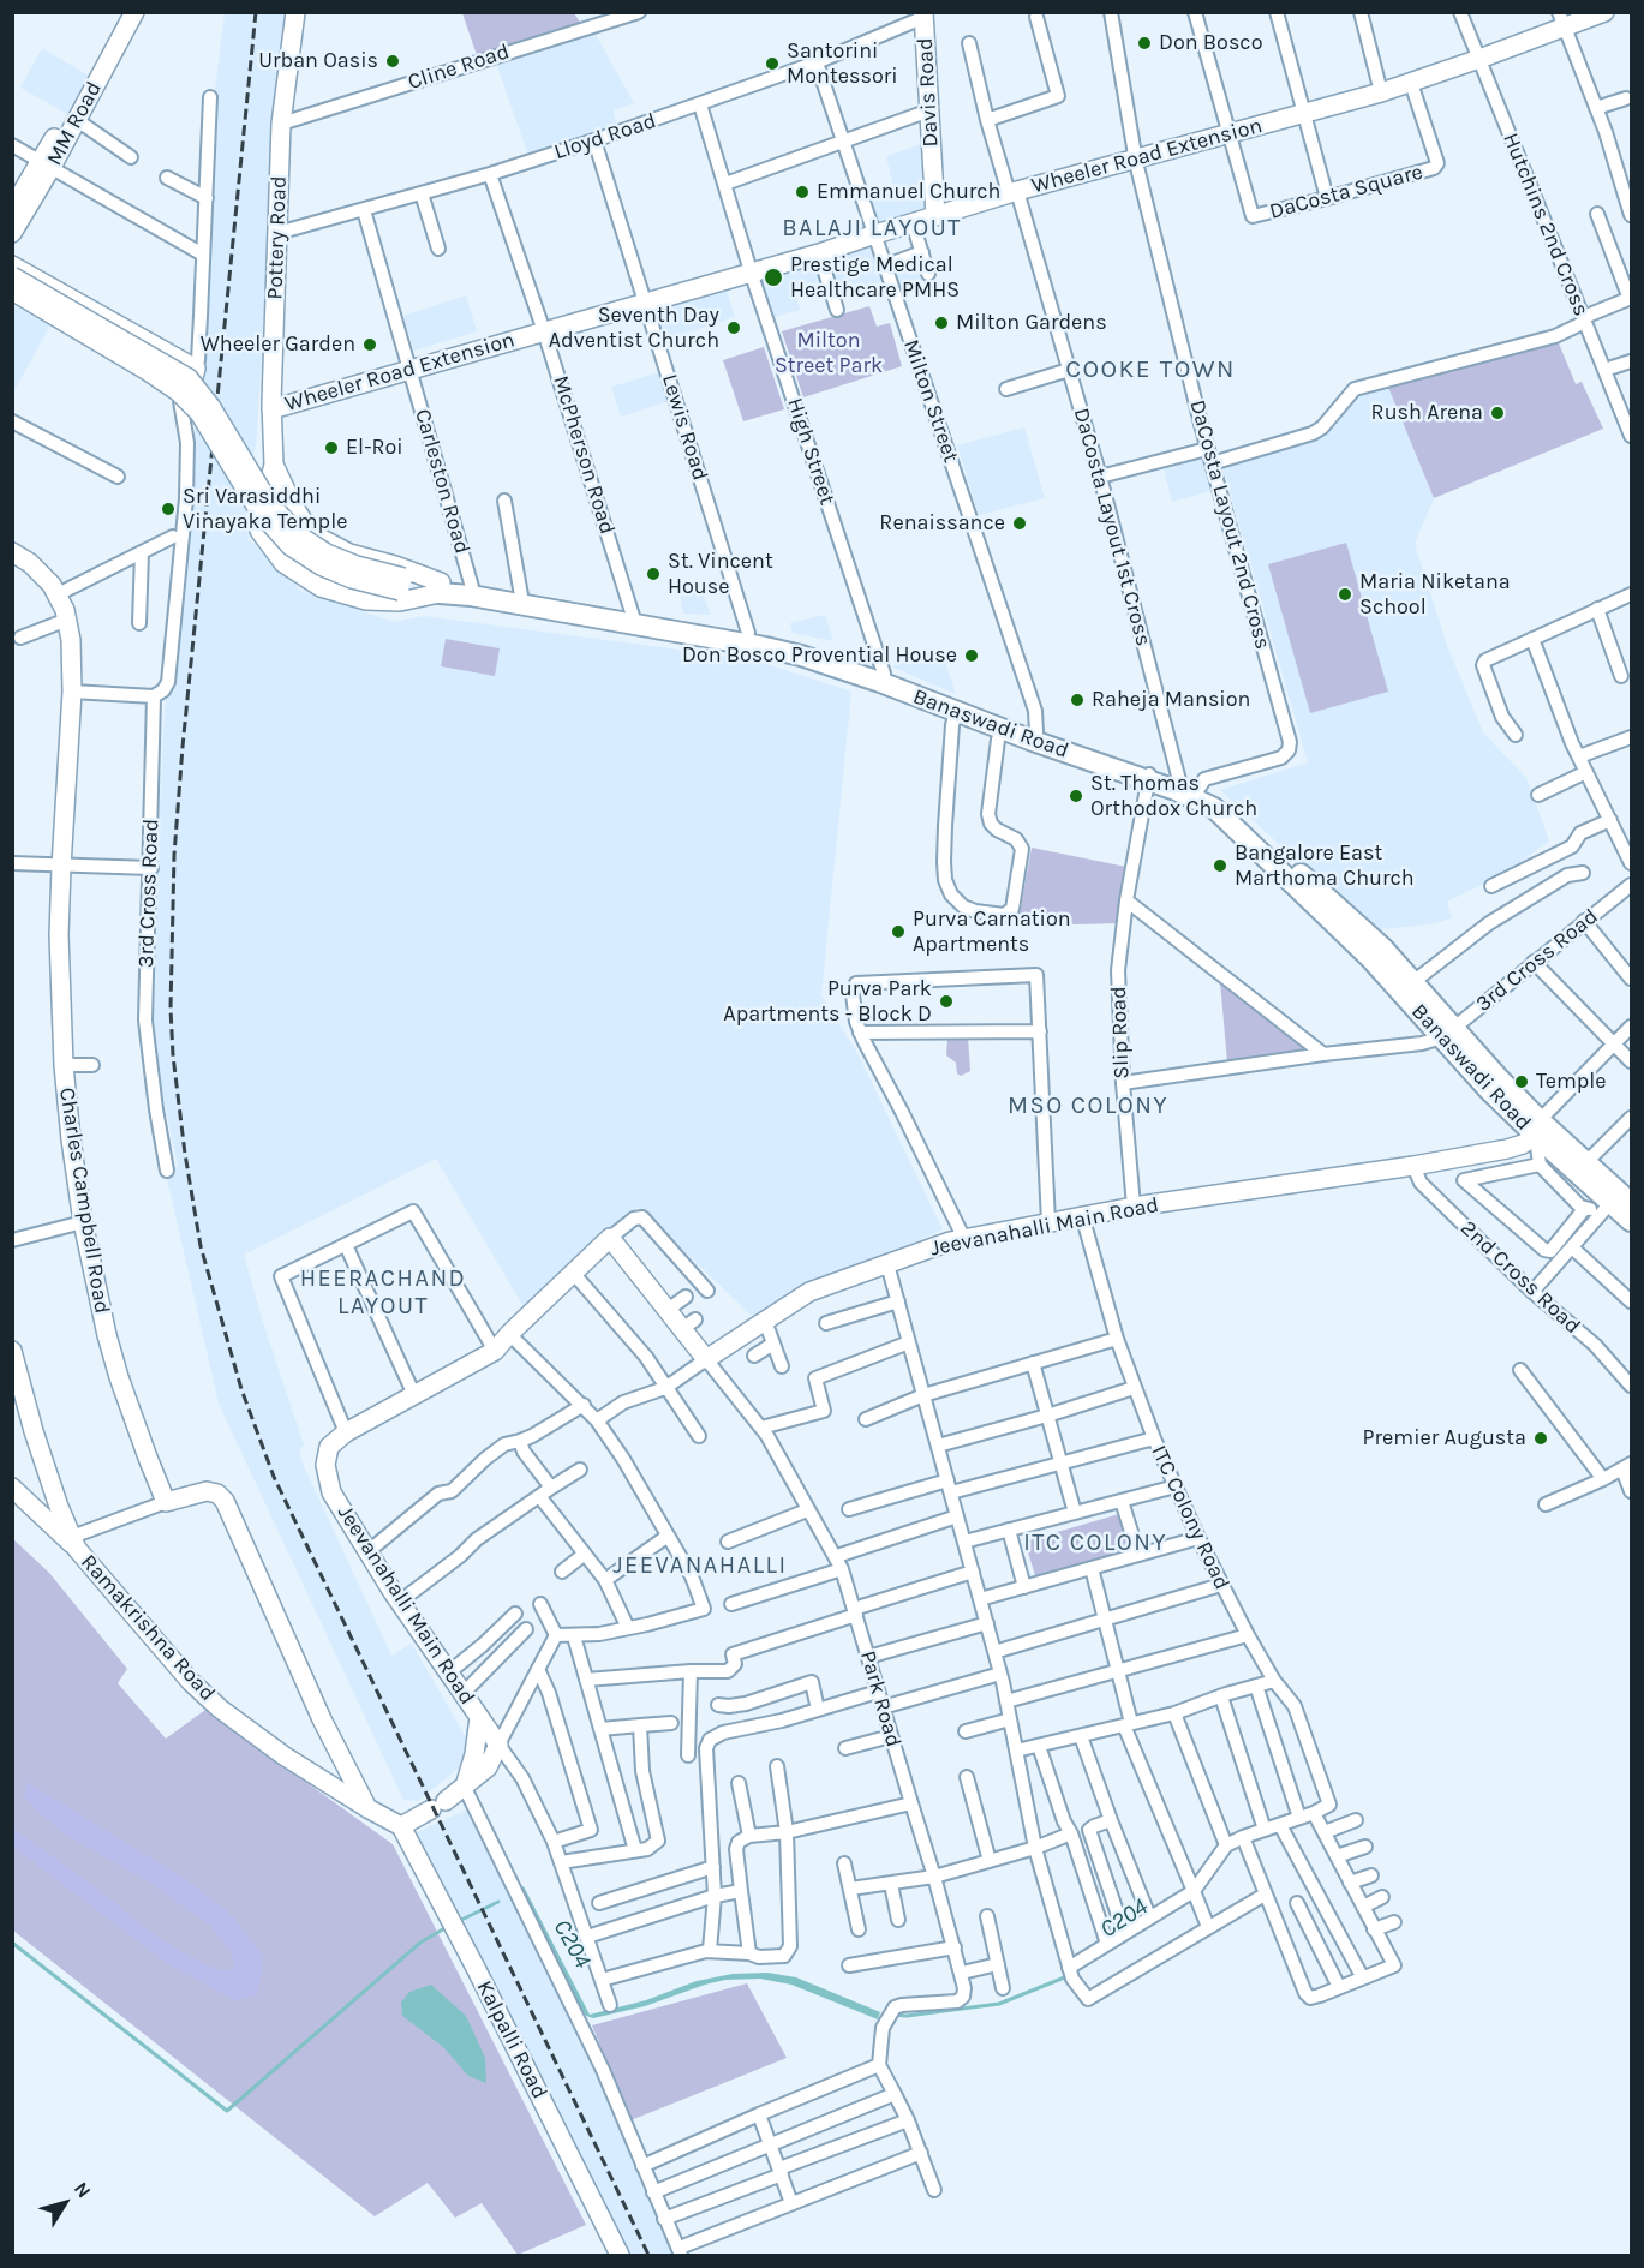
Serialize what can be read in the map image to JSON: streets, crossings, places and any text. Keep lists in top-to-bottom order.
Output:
{
  "streets": {
    "main road": ["Banaswadi Road"],
    "street": [
      "Cline Road",
      "Davis Road",
      "MM Road",
      "Lloyd Road",
      "Wheeler Road Extension",
      "DaCosta Square",
      "Hutchins 2nd Cross",
      "Pottery Road",
      "Milton Street",
      "Lewis Road",
      "High Street",
      "McPherson Road",
      "Carleston Road",
      "DaCosta Layout 2nd Cross",
      "DaCosta Layout 1st Cross",
      "3rd Cross Road",
      "Slip Road",
      "Charles Campbell Road",
      "Jeevanahalli Main Road",
      "2nd Cross Road",
      "ITC Colony Road",
      "Ramakrishna Road",
      "Park Road",
      "Kalpalli Road"
    ]
  },
  "crossings": [
    ["Cline Road", "Pottery Road"],
    ["Davis Road", "Lloyd Road"],
    ["Davis Road", "Wheeler Road Extension"],
    ["Lloyd Road", "Pottery Road"],
    ["Lloyd Road", "Milton Street"],
    ["Lloyd Road", "Lewis Road"],
    ["Lloyd Road", "High Street"],
    ["Lloyd Road", "McPherson Road"],
    ["Lloyd Road", "Carleston Road"],
    ["Wheeler Road Extension", "DaCosta Square"],
    ["Wheeler Road Extension", "Hutchins 2nd Cross"],
    ["Wheeler Road Extension", "Pottery Road"],
    ["Wheeler Road Extension", "Milton Street"],
    ["Wheeler Road Extension", "Lewis Road"],
    ["Wheeler Road Extension", "High Street"],
    ["Wheeler Road Extension", "McPherson Road"],
    ["Wheeler Road Extension", "Carleston Road"],
    ["Wheeler Road Extension", "DaCosta Layout 2nd Cross"],
    ["Wheeler Road Extension", "DaCosta Layout 1st Cross"],
    ["Pottery Road", "Banaswadi Road"],
    ["Milton Street", "Banaswadi Road"],
    ["Lewis Road", "Banaswadi Road"],
    ["High Street", "Banaswadi Road"],
    ["McPherson Road", "Banaswadi Road"],
    ["Carleston Road", "Banaswadi Road"],
    ["DaCosta Layout 2nd Cross", "DaCosta Layout 1st Cross"],
    ["DaCosta Layout 2nd Cross", "Banaswadi Road"],
    ["DaCosta Layout 1st Cross", "Banaswadi Road"],
    ["Banaswadi Road", "3rd Cross Road"],
    ["Banaswadi Road", "Slip Road"],
    ["Banaswadi Road", "Jeevanahalli Main Road"],
    ["Slip Road", "Jeevanahalli Main Road"],
    ["Jeevanahalli Main Road", "2nd Cross Road"],
    ["Jeevanahalli Main Road", "ITC Colony Road"],
    ["Jeevanahalli Main Road", "Park Road"],
    ["Ramakrishna Road", "Kalpalli Road"]
  ],
  "districts": [
    "BALAJI LAYOUT",
    "COOKE TOWN",
    "MSO COLONY",
    "HEERACHAND LAYOUT",
    "ITC COLONY",
    "JEEVANAHALLI"
  ],
  "water": ["C204"],
  "parks": ["Milton Street Park"],
  "places": [
    "Don Bosco",
    "Urban Oasis",
    "Santorini Montessori",
    "Emmanuel Church",
    "Prestige Medical Healthcare PMHS",
    "Milton Gardens",
    "Seventh Day Adventist Church",
    "Wheeler Garden",
    "Rush Arena",
    "El-Roi",
    "Sri Varasiddhi Vinayaka Temple",
    "Renaissance",
    "St. Vincent House",
    "Maria Niketana School",
    "Don Bosco Provential House",
    "Raheja Mansion",
    "St. Thomas Orthodox Church",
    "Bangalore East Marthoma Church",
    "Purva Carnation Apartments",
    "Purva Park Apartments - Block D",
    "Temple",
    "Premier Augusta"
  ],
  "north": "top right"
}
